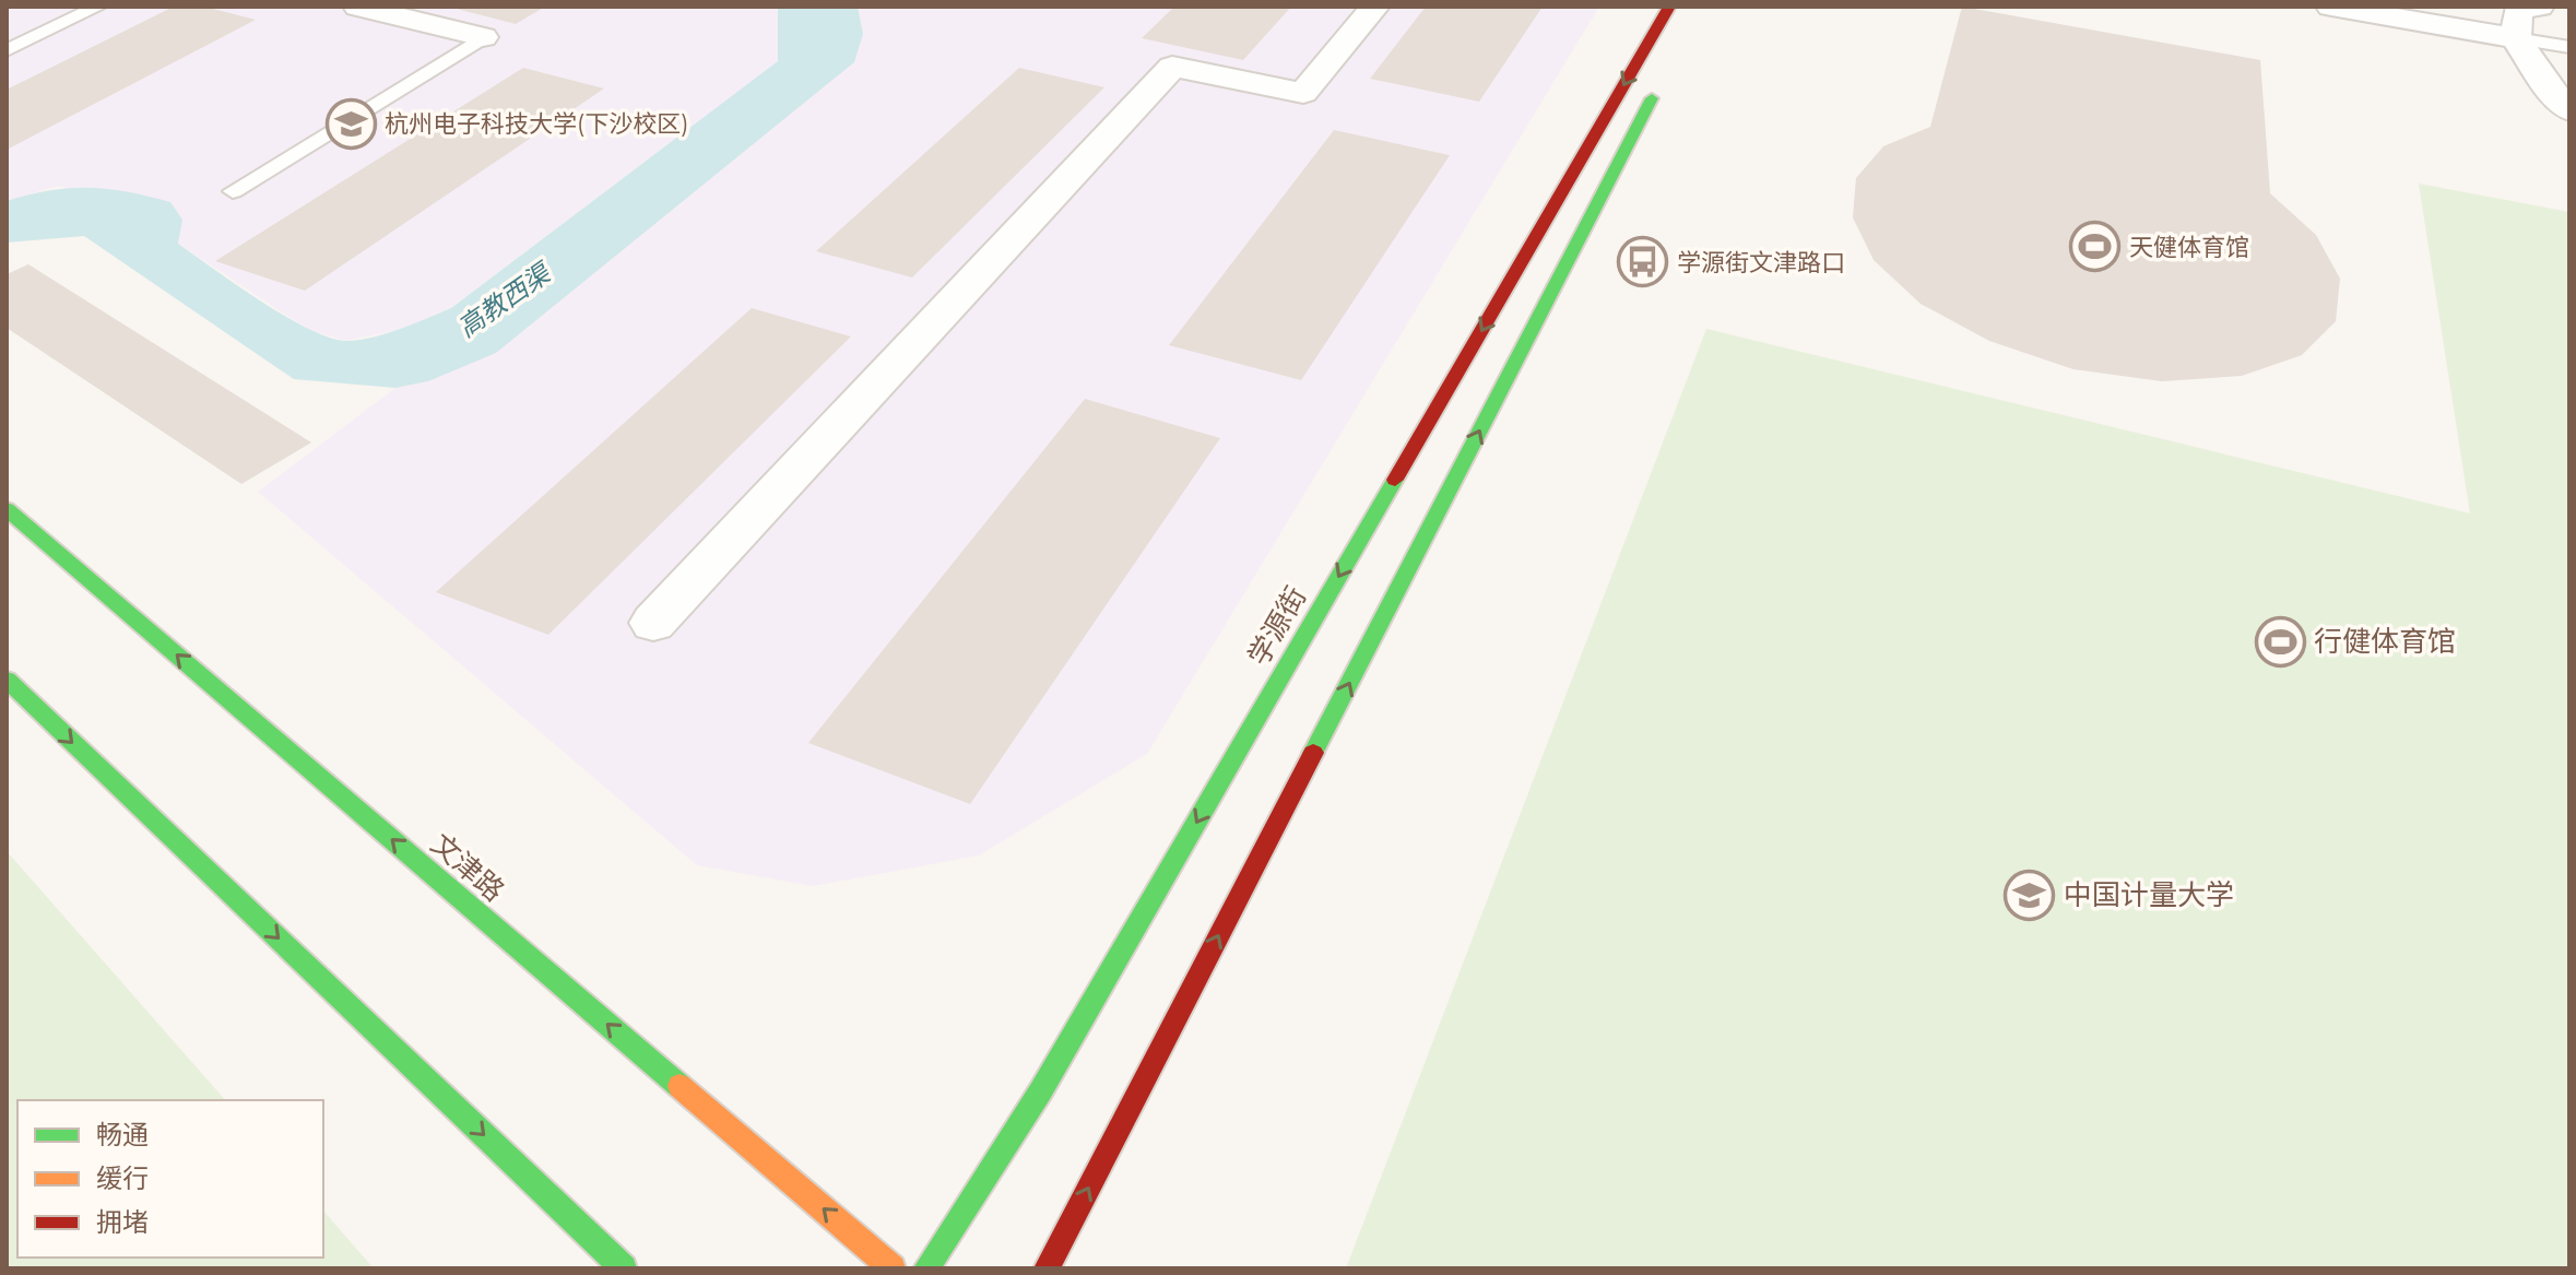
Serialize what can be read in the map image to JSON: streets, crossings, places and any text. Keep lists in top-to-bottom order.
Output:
{
  "streets": {
    "main road": ["学源街", "文津路"]
  },
  "water": ["高教西渠"],
  "places": {
    "school or university": ["杭州电子科技大学(下沙校区)", "中国计量大学"],
    "sports": ["天健体育馆", "行健体育馆"],
    "bus stop": ["学源街文津路口"]
  },
  "legend": ["畅通", "缓行", "拥堵"]
}
